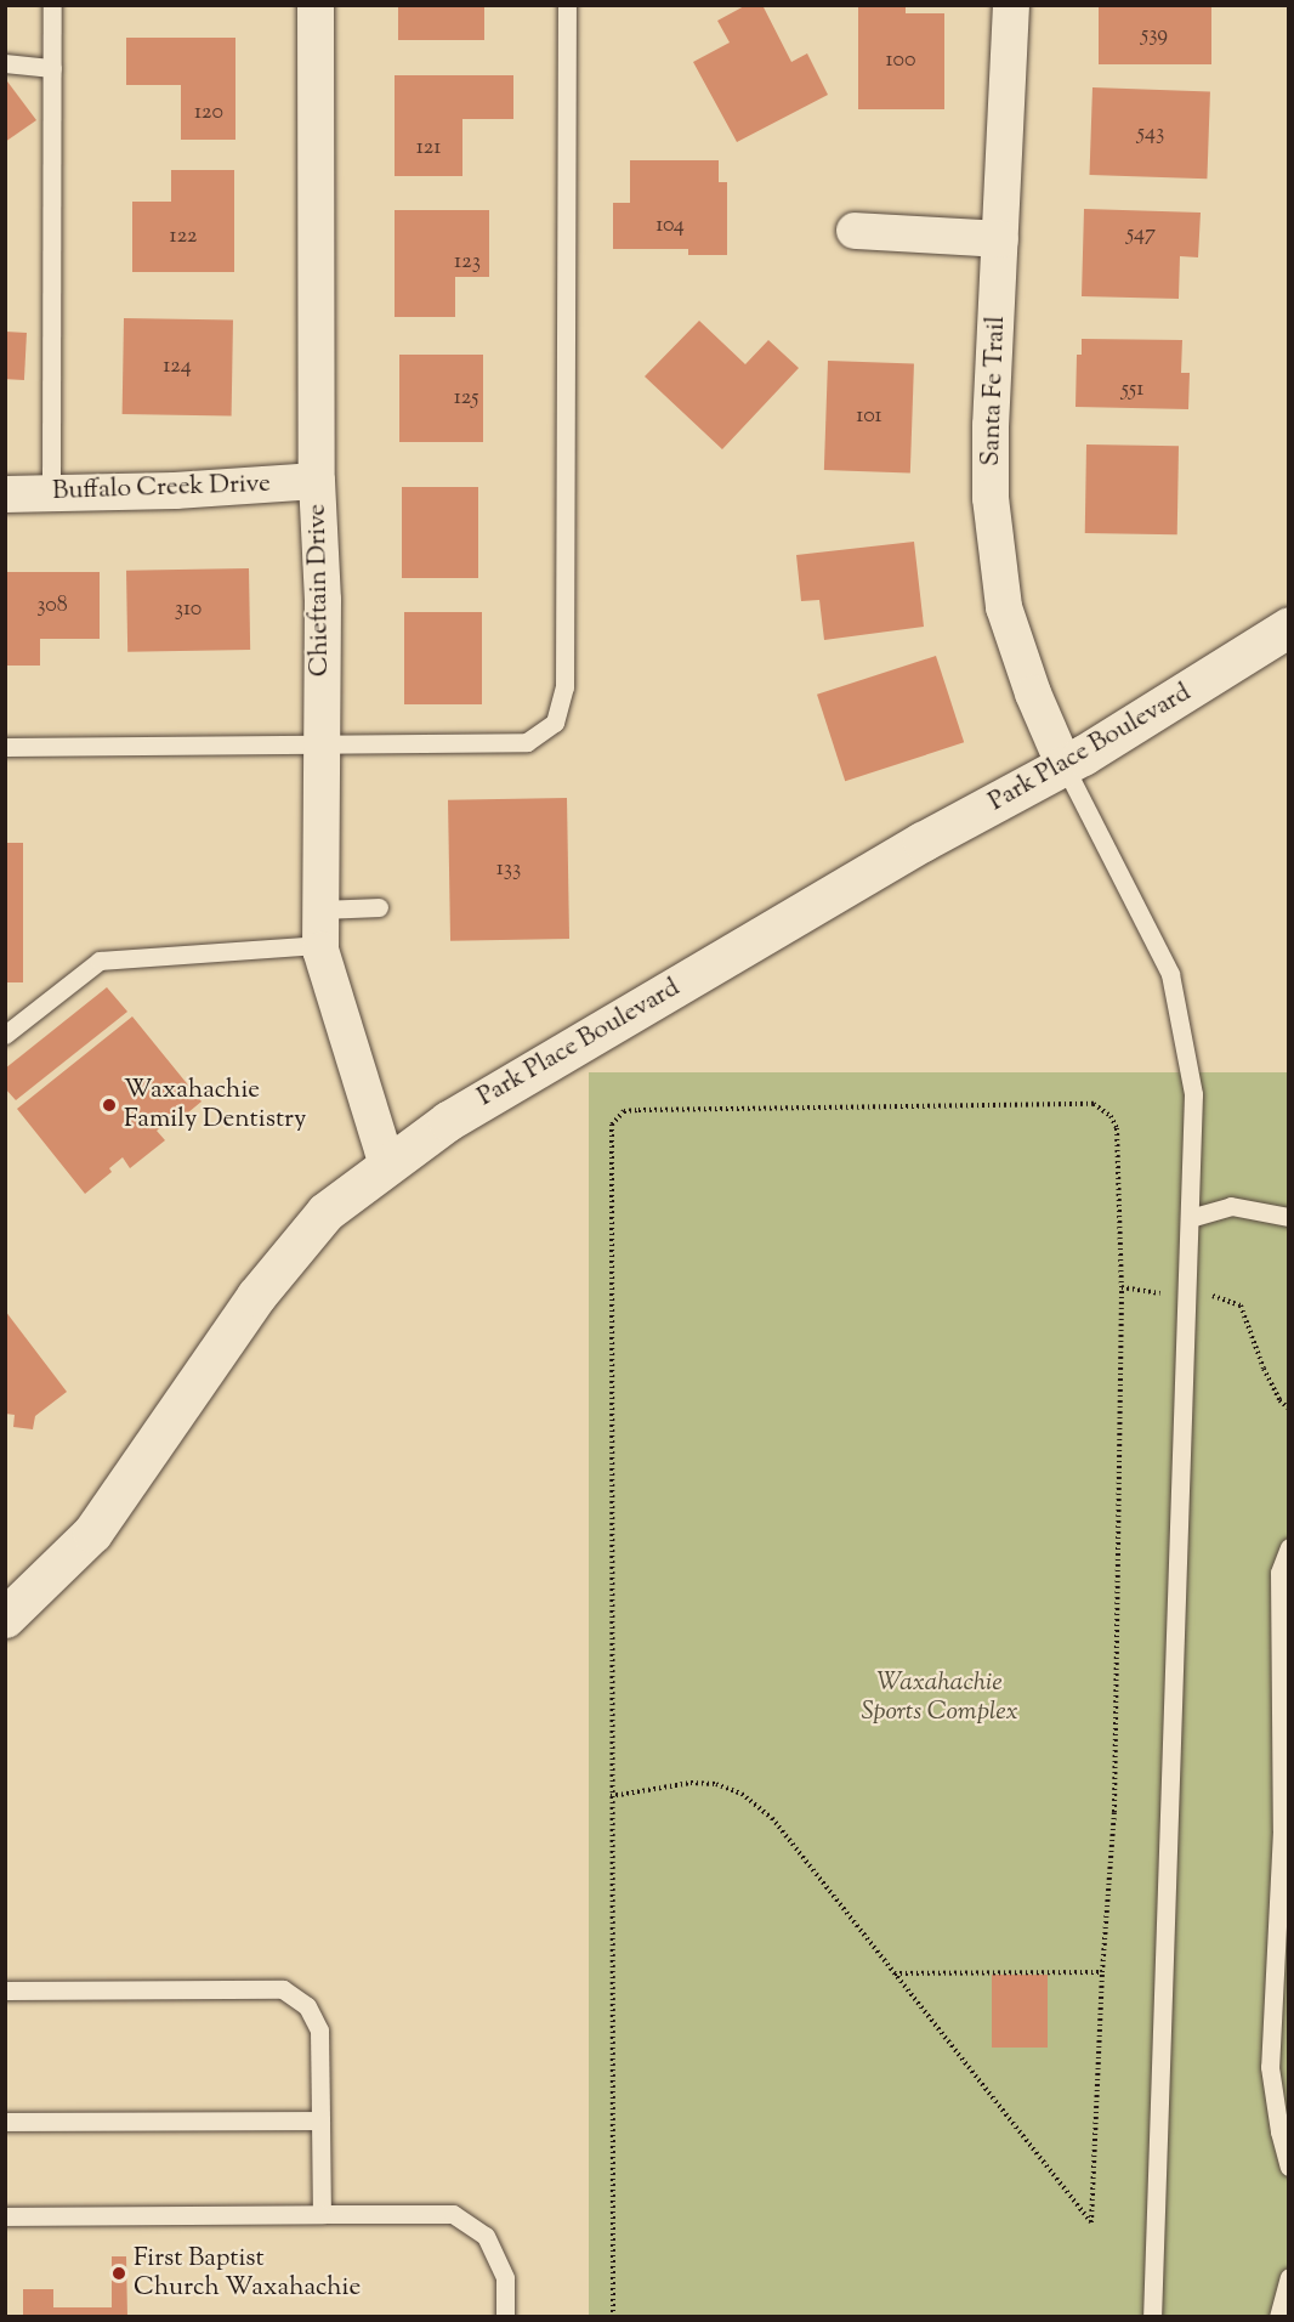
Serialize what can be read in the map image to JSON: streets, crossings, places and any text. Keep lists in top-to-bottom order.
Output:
{
  "streets": {
    "street": [
      "Santa Fe Trail",
      "Buffalo Creek Drive",
      "Chieftain Drive",
      "Park Place Boulevard"
    ]
  },
  "crossings": [
    ["Santa Fe Trail", "Park Place Boulevard"],
    ["Buffalo Creek Drive", "Chieftain Drive"],
    ["Chieftain Drive", "Park Place Boulevard"]
  ],
  "parks": ["Waxahachie Sports Complex"],
  "places": ["Waxahachie Family Dentistry", "First Baptist Church Waxahachie"],
  "house_numbers": [
    "539",
    "100",
    "120",
    "543",
    "121",
    "104",
    "547",
    "122",
    "123",
    "124",
    "551",
    "125",
    "101",
    "308",
    "310",
    "133"
  ]
}
